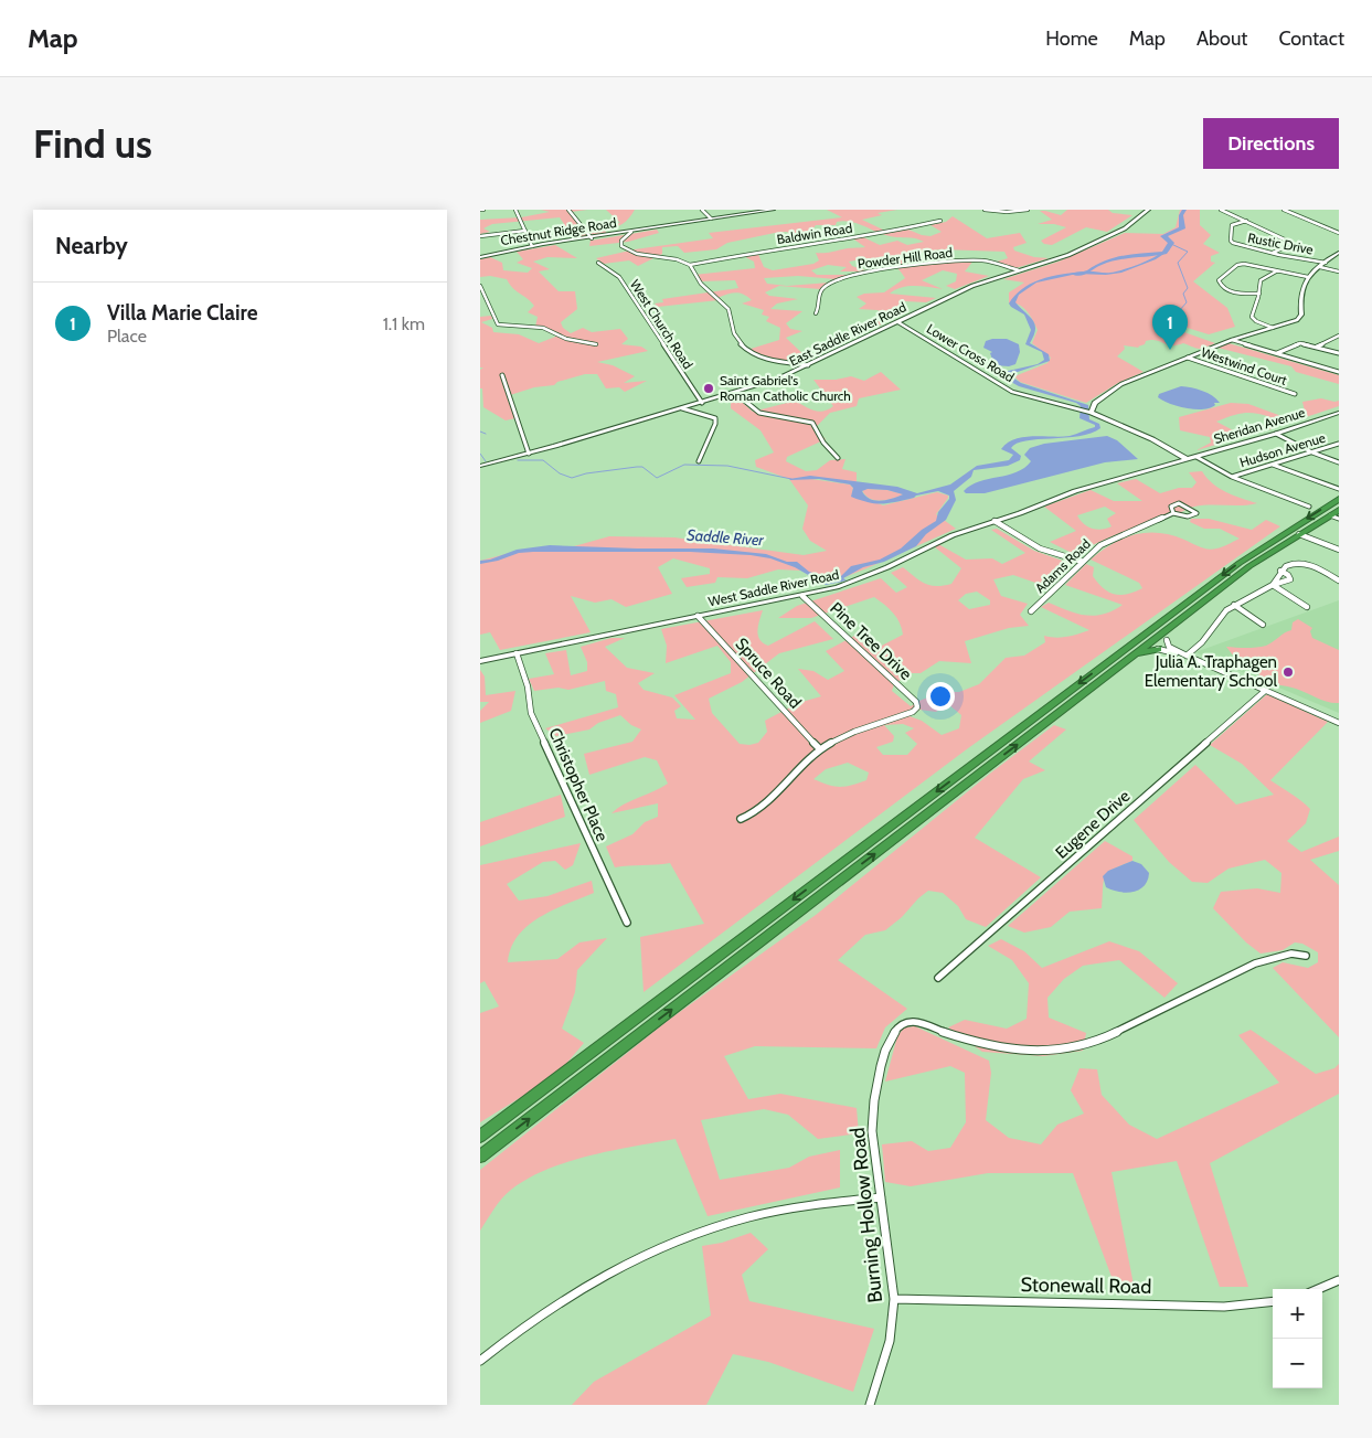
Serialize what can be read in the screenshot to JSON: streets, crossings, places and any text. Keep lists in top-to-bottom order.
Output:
{
  "streets": {
    "street": [
      "Chestnut Ridge Road",
      "Baldwin Road",
      "Rustic Drive",
      "Powder Hill Road",
      "West Church Road",
      "East Saddle River Road",
      "Lower Cross Road",
      "Westwind Court",
      "Sheridan Avenue",
      "Hudson Avenue",
      "Adams Road",
      "West Saddle River Road",
      "Pine Tree Drive",
      "Spruce Road",
      "Christopher Place",
      "Eugene Drive",
      "Burning Hollow Road",
      "Stonewall Road"
    ]
  },
  "crossings": [
    ["Powder Hill Road", "East Saddle River Road"],
    ["West Church Road", "East Saddle River Road"],
    ["East Saddle River Road", "Lower Cross Road"],
    ["Lower Cross Road", "Sheridan Avenue"],
    ["Lower Cross Road", "West Saddle River Road"],
    ["Sheridan Avenue", "West Saddle River Road"],
    ["West Saddle River Road", "Pine Tree Drive"],
    ["West Saddle River Road", "Spruce Road"],
    ["West Saddle River Road", "Christopher Place"],
    ["Pine Tree Drive", "Spruce Road"],
    ["Burning Hollow Road", "Stonewall Road"]
  ],
  "water": ["Saddle River"],
  "places": ["Saint Gabriel's Roman Catholic Church", "Julia A. Traphagen Elementary School"],
  "page": {
    "header": "Map",
    "nav": [
      "Home",
      "Map",
      "About",
      "Contact"
    ],
    "buttons": "Directions",
    "title": "Find us",
    "heading": "Nearby",
    "list": [
      {
        "mark": "1",
        "name": "Villa Marie Claire",
        "note": "Place",
        "value": "1.1 km"
      }
    ],
    "pins": "1",
    "map_buttons": ["+", "−"]
  }
}
